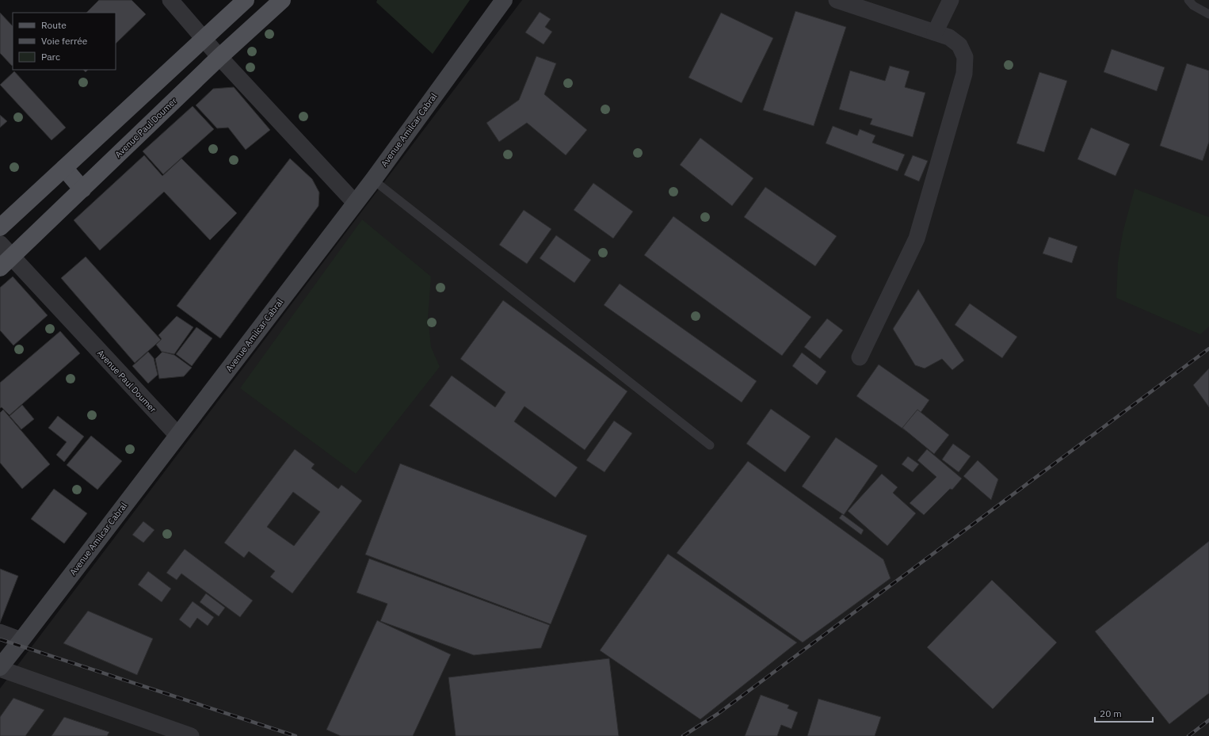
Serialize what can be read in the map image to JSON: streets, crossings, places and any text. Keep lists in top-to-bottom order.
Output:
{
  "streets": {
    "main road": ["Avenue Paul Doumer", "Avenue Amilcar Cabral"]
  },
  "crossings": [
    ["Avenue Paul Doumer", "Avenue Amilcar Cabral"]
  ],
  "legend": ["Route", "Voie ferrée", "Parc"],
  "scale_bar": "20 m"
}
